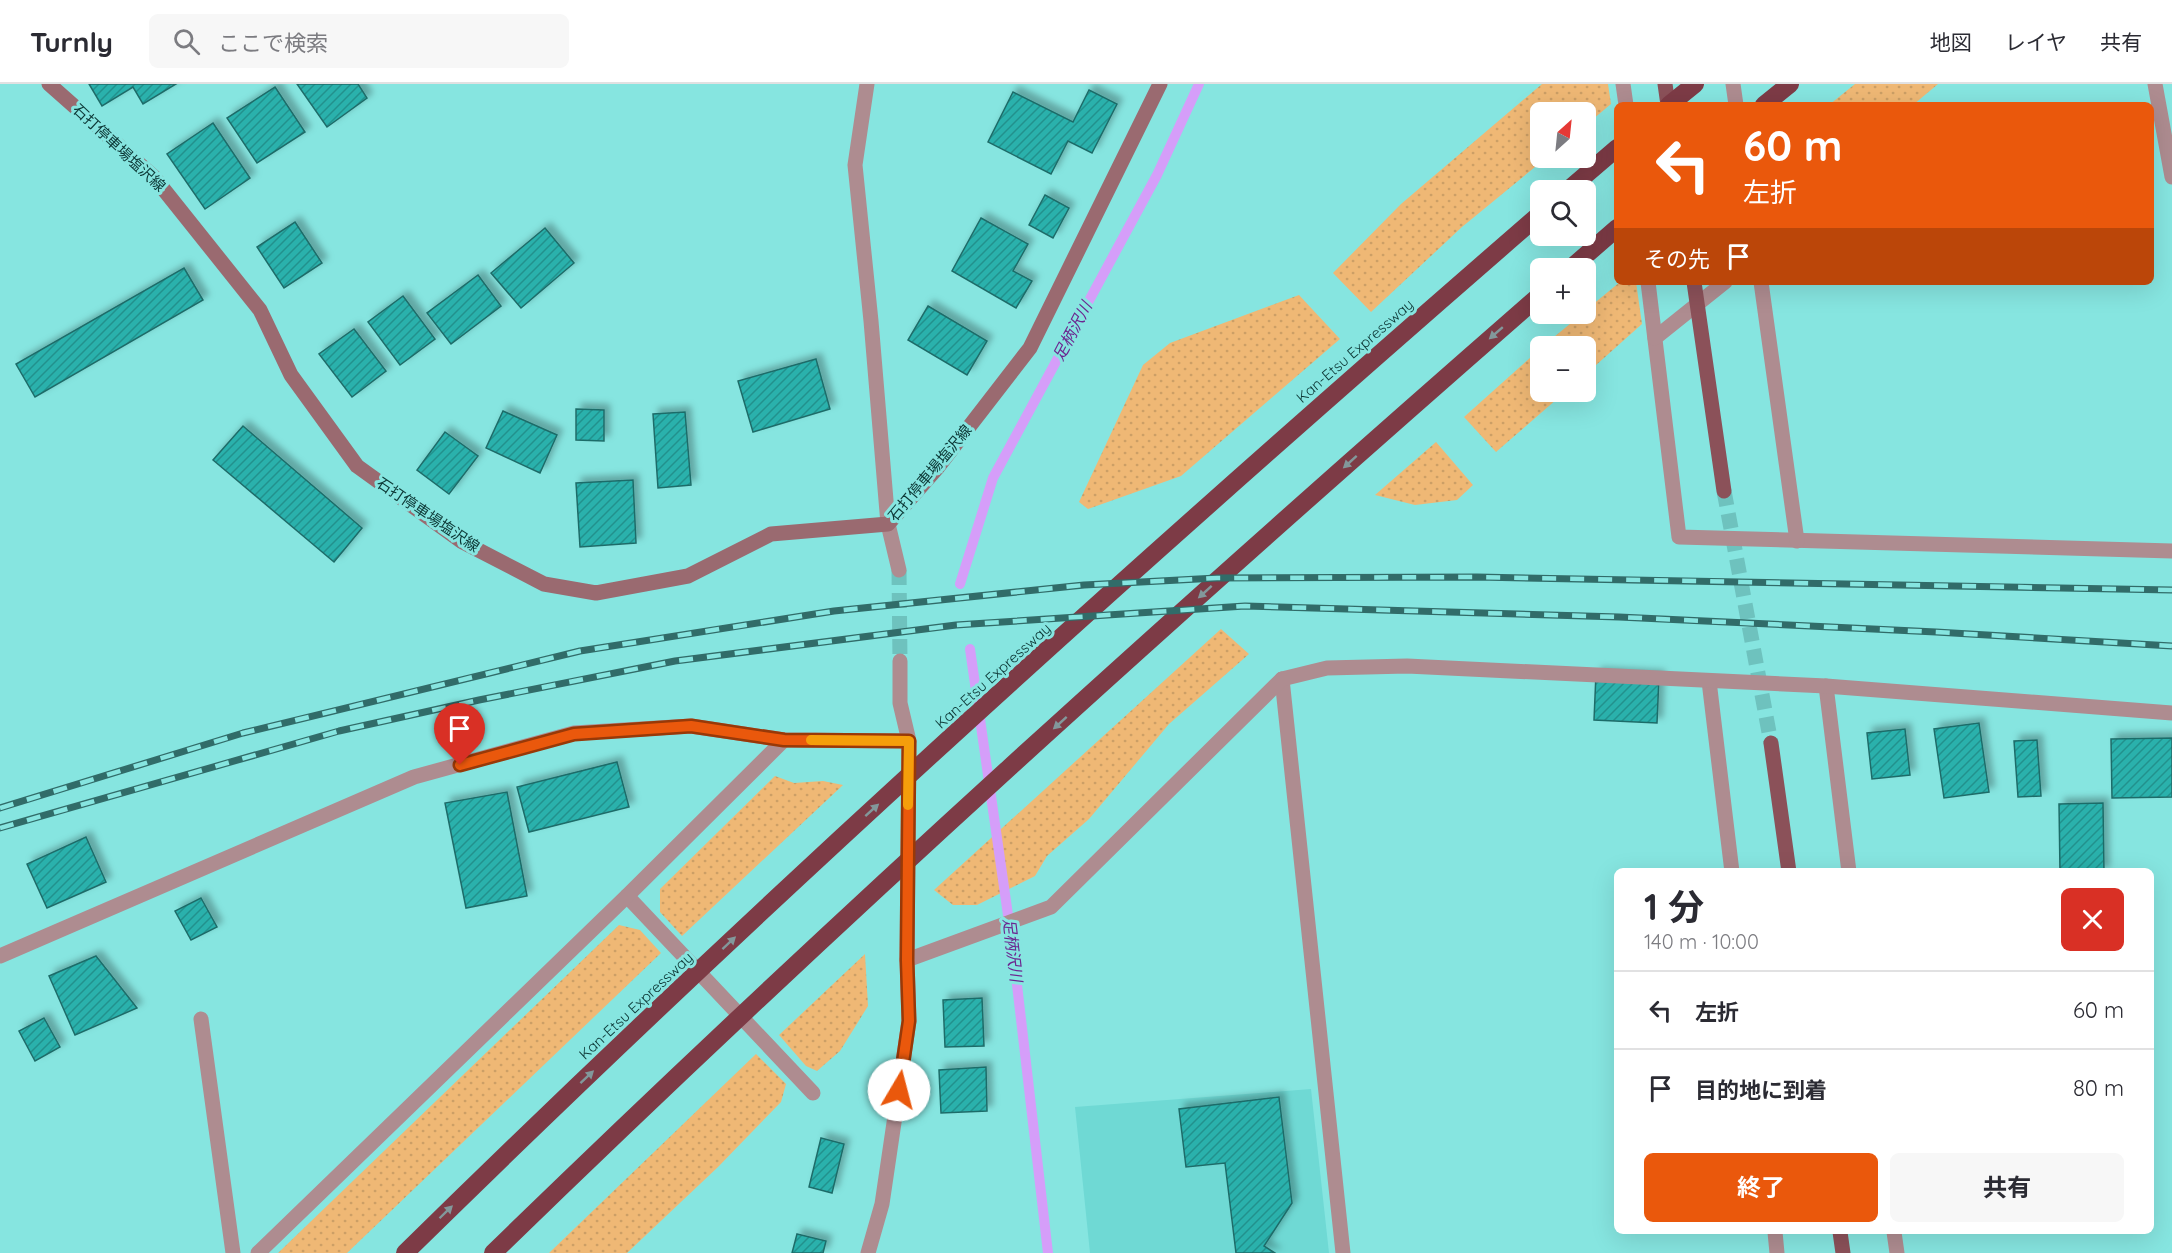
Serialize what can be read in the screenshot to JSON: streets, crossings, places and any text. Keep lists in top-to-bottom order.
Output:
{
  "streets": {
    "highway": ["Kan-Etsu Expressway"],
    "main road": ["石打停車場塩沢線"]
  },
  "water": ["足柄沢川"],
  "north": "top right",
  "page": {
    "header": "Turnly",
    "search": "ここで検索",
    "nav": ["地図", "レイヤ", "共有"],
    "map_buttons": ["+", "−"],
    "turn": ["60 m", "左折"],
    "then": "その先",
    "heading": ["1 分", "140 m · 10:00"],
    "list": [
      {
        "name": "左折",
        "value": "60 m"
      },
      {
        "name": "目的地に到着",
        "value": "80 m"
      }
    ],
    "buttons": ["終了", "共有"]
  }
}
